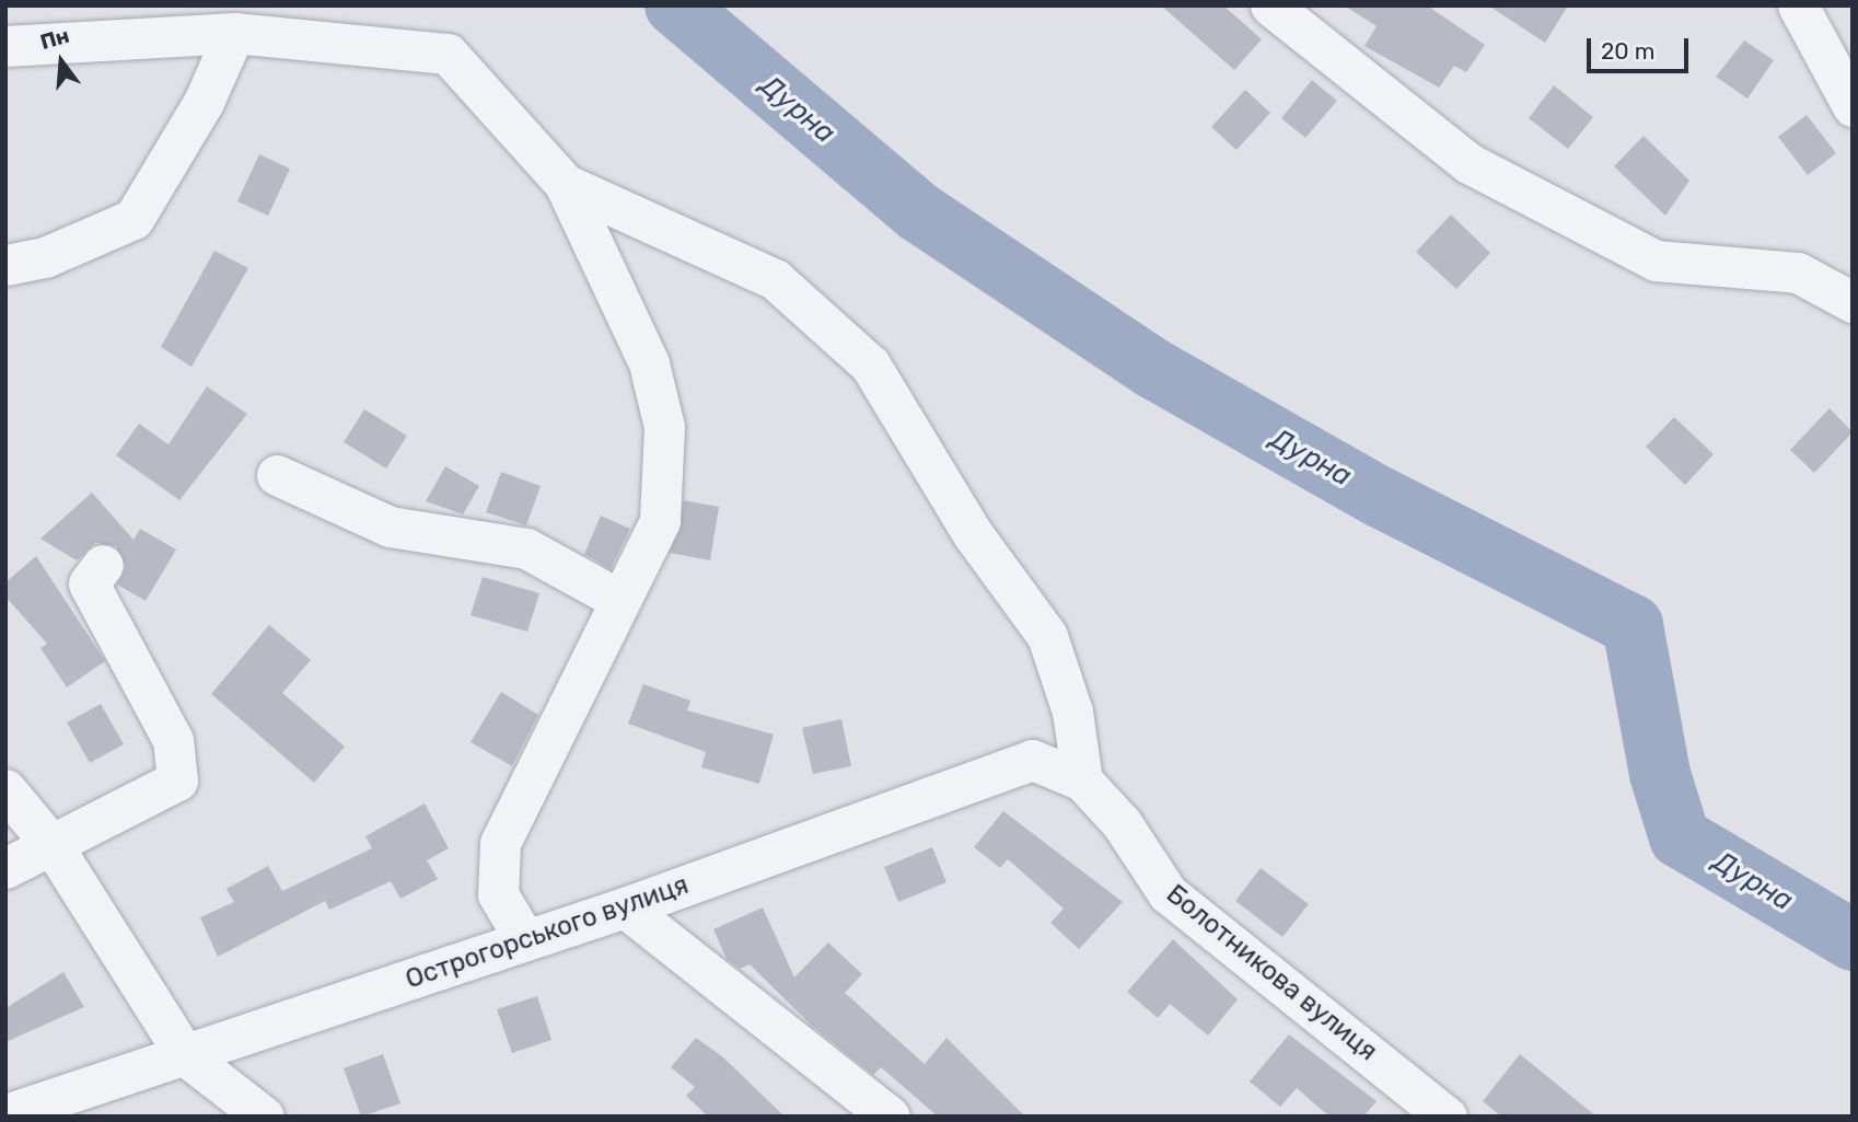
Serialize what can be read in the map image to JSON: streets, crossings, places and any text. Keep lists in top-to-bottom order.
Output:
{
  "streets": {
    "street": ["Острогорського вулиця", "Болотникова вулиця"]
  },
  "crossings": [
    ["Острогорського вулиця", "Болотникова вулиця"]
  ],
  "water": ["Дурна"],
  "scale_bar": "20 m",
  "north": "top"
}
